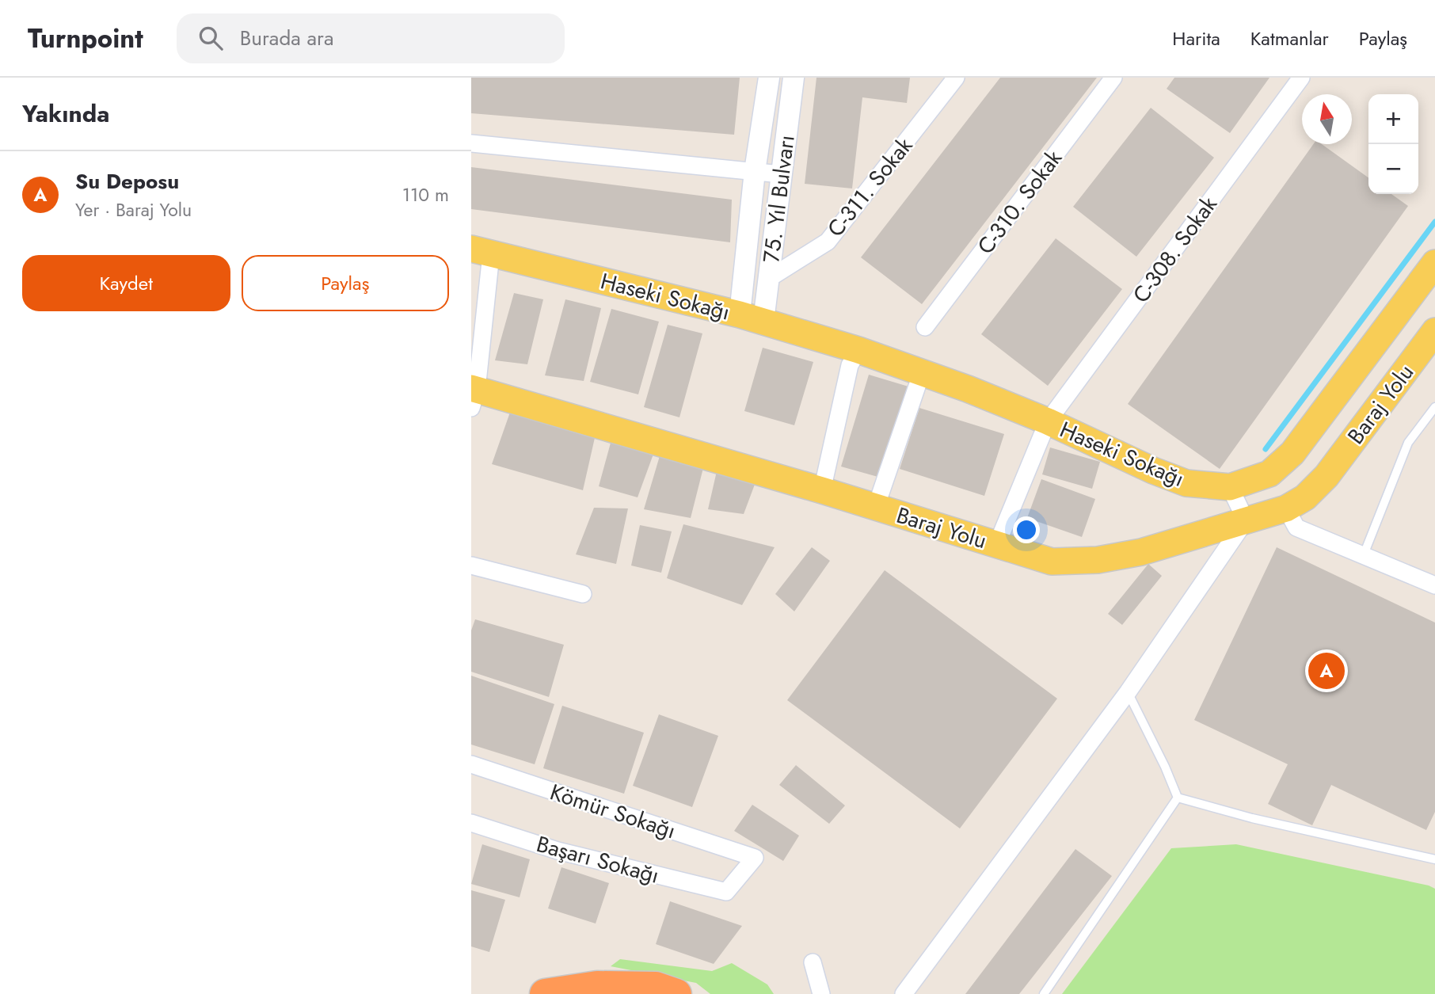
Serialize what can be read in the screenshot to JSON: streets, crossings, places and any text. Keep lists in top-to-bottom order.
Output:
{
  "streets": {
    "main road": ["Haseki Sokağı", "Baraj Yolu"],
    "street": [
      "C-311. Sokak",
      "75. Yıl Bulvarı",
      "C-310. Sokak",
      "C-308. Sokak",
      "Kömür Sokağı",
      "Başarı Sokağı"
    ]
  },
  "crossings": [
    ["C-311. Sokak", "75. Yıl Bulvarı"],
    ["75. Yıl Bulvarı", "Haseki Sokağı"],
    ["C-308. Sokak", "Haseki Sokağı"],
    ["Haseki Sokağı", "Baraj Yolu"],
    ["Kömür Sokağı", "Başarı Sokağı"]
  ],
  "north": "top",
  "page": {
    "header": "Turnpoint",
    "search": "Burada ara",
    "nav": ["Harita", "Katmanlar", "Paylaş"],
    "heading": "Yakında",
    "map_buttons": ["+", "−"],
    "list": [
      {
        "mark": "A",
        "name": "Su Deposu",
        "note": "Yer · Baraj Yolu",
        "value": "110 m"
      }
    ],
    "buttons": ["Kaydet", "Paylaş"],
    "pins": "A"
  }
}
